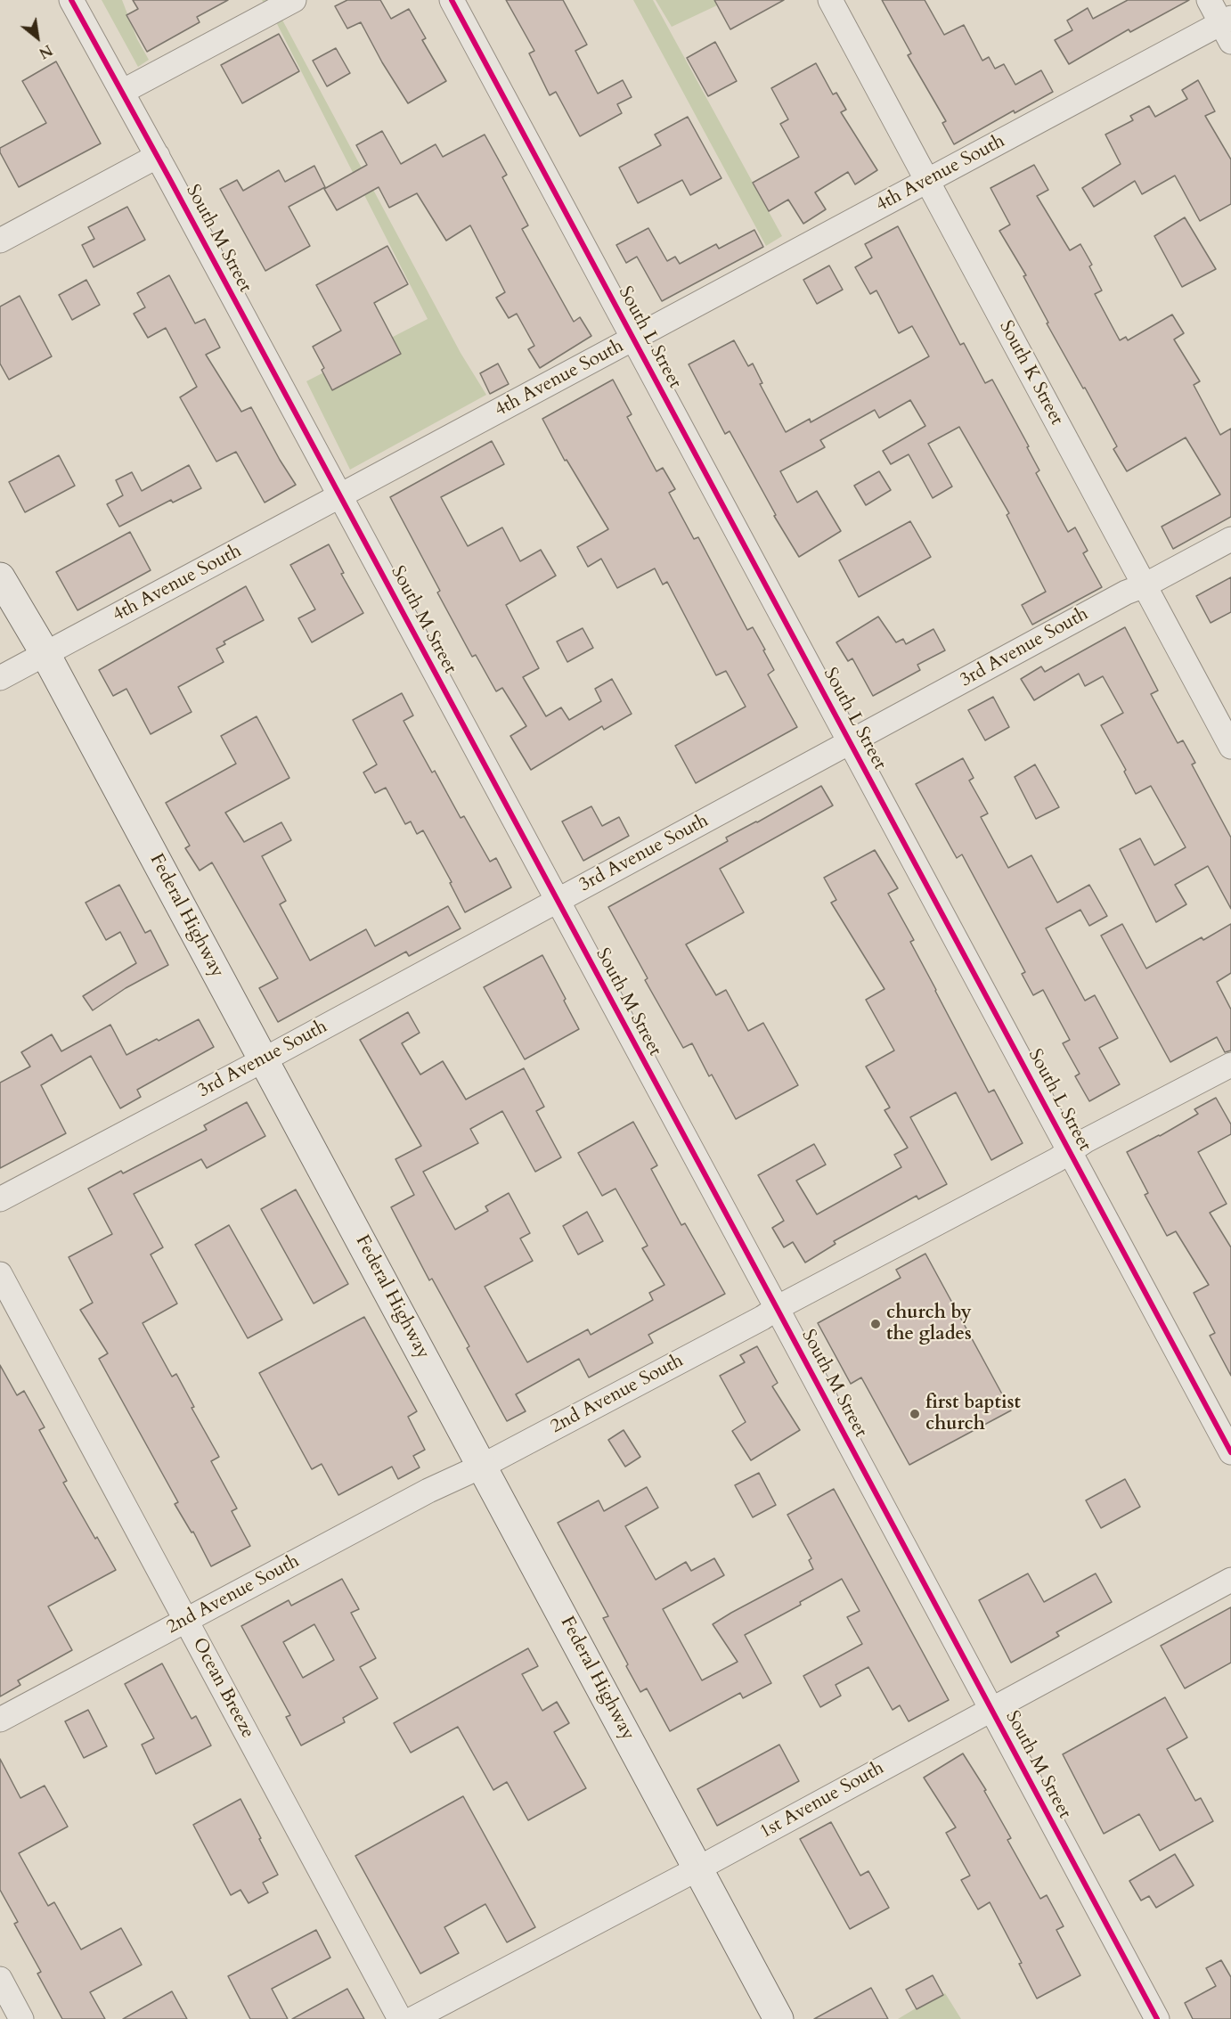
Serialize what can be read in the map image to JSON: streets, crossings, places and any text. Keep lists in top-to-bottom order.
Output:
{
  "streets": {
    "main road": ["Federal Highway"],
    "street": [
      "4th Avenue South",
      "South M Street",
      "South L Street",
      "South K Street",
      "3rd Avenue South",
      "2nd Avenue South",
      "Ocean Breeze",
      "1st Avenue South"
    ]
  },
  "crossings": [
    ["4th Avenue South", "South M Street"],
    ["4th Avenue South", "South L Street"],
    ["4th Avenue South", "South K Street"],
    ["4th Avenue South", "Federal Highway"],
    ["South M Street", "3rd Avenue South"],
    ["South M Street", "2nd Avenue South"],
    ["South M Street", "1st Avenue South"],
    ["South L Street", "3rd Avenue South"],
    ["South L Street", "2nd Avenue South"],
    ["South K Street", "3rd Avenue South"],
    ["3rd Avenue South", "Federal Highway"],
    ["Federal Highway", "2nd Avenue South"],
    ["Federal Highway", "1st Avenue South"],
    ["2nd Avenue South", "Ocean Breeze"]
  ],
  "places": ["church by the glades", "first baptist church"],
  "north": "bottom right"
}
